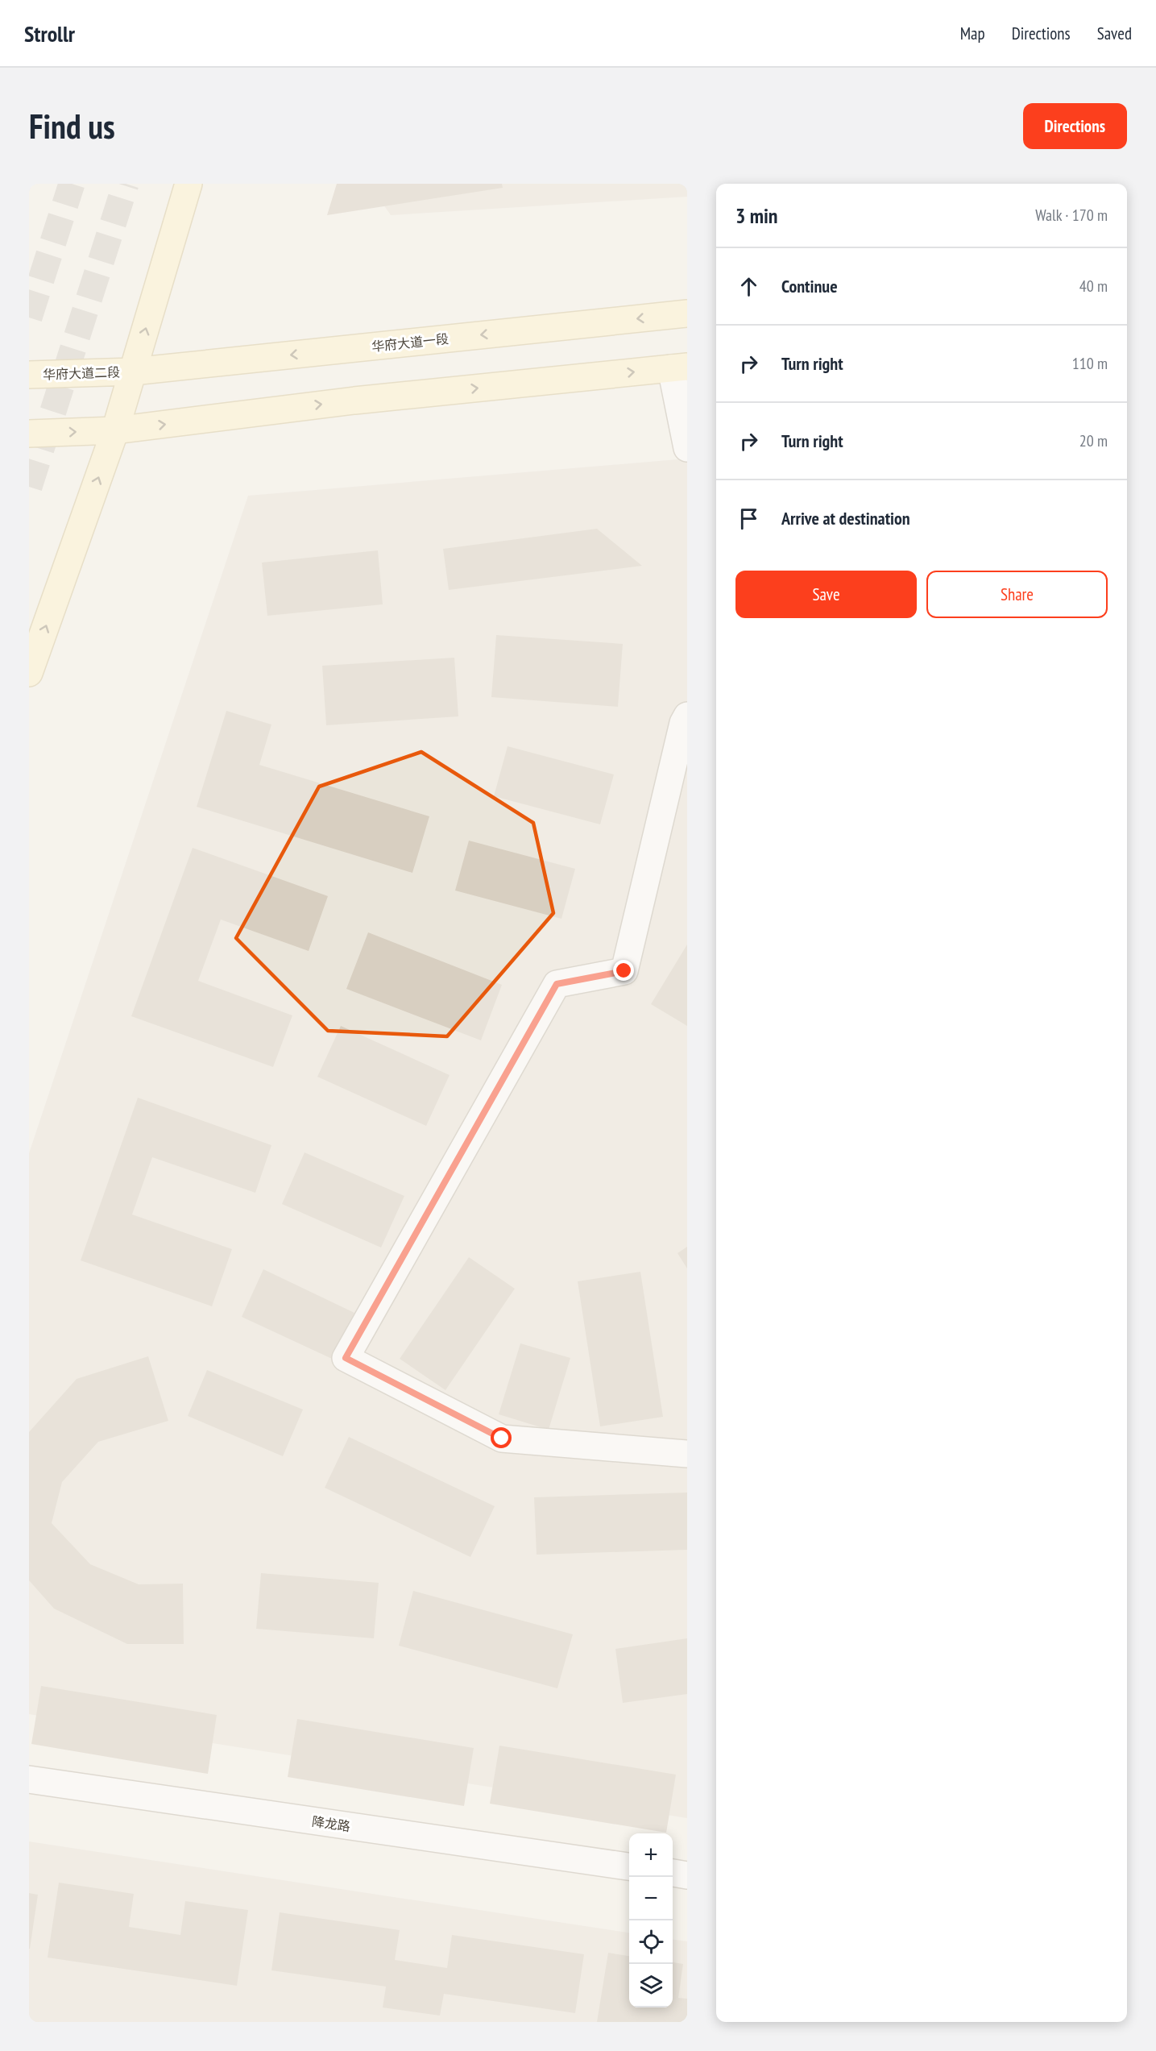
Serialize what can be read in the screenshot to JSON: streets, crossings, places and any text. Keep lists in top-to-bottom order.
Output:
{
  "streets": {
    "main road": ["华府大道一段", "华府大道二段"],
    "street": ["降龙路"]
  },
  "crossings": [
    ["华府大道一段", "华府大道二段"]
  ],
  "page": {
    "header": "Strollr",
    "nav": ["Map", "Directions", "Saved"],
    "buttons": [
      "Directions",
      ["Save", "Share"]
    ],
    "title": "Find us",
    "heading": ["3 min", "Walk · 170 m"],
    "list": [
      ["Continue", "40 m"],
      ["Turn right", "110 m"],
      ["Turn right", "20 m"],
      "Arrive at destination"
    ],
    "map_buttons": ["+", "−"]
  }
}
